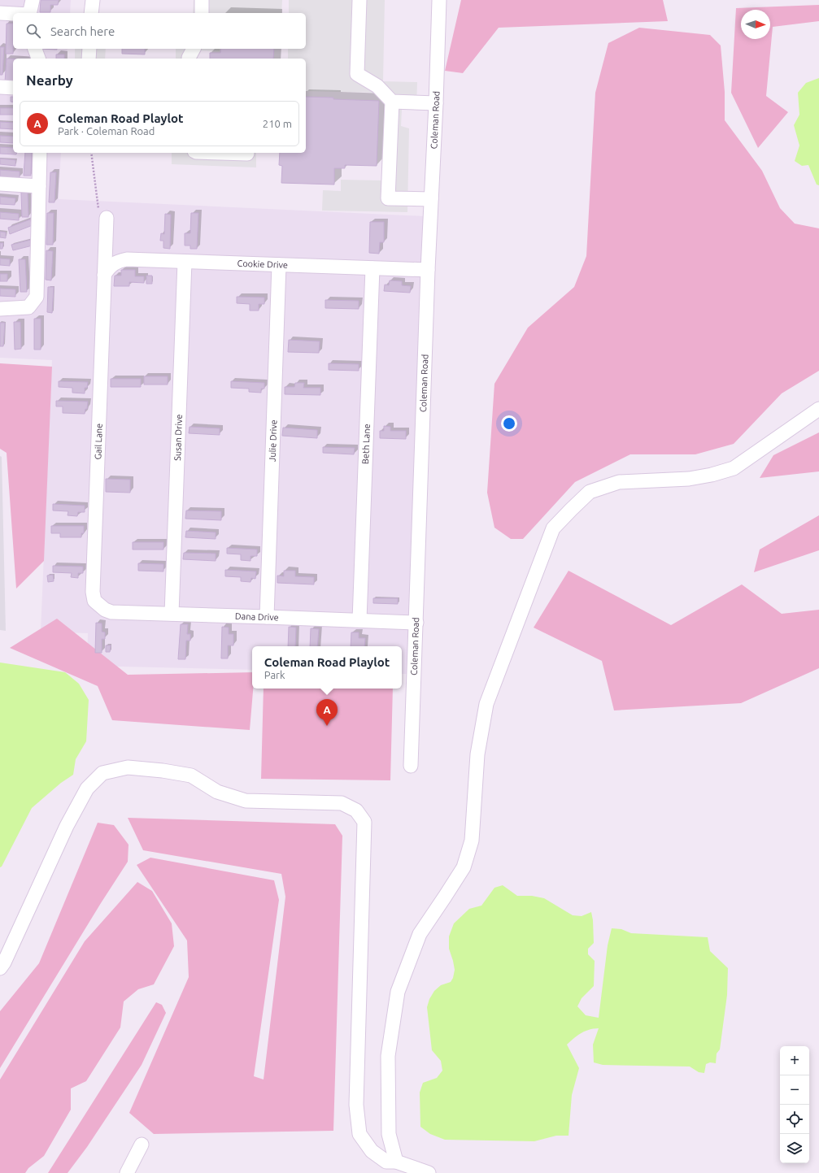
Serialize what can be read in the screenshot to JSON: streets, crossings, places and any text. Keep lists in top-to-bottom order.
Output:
{
  "streets": {
    "street": [
      "Coleman Road",
      "Cookie Drive",
      "Susan Drive",
      "Julie Drive",
      "Gail Lane",
      "Beth Lane",
      "Dana Drive"
    ]
  },
  "crossings": [
    ["Coleman Road", "Cookie Drive"],
    ["Coleman Road", "Dana Drive"],
    ["Cookie Drive", "Susan Drive"],
    ["Cookie Drive", "Julie Drive"],
    ["Cookie Drive", "Gail Lane"],
    ["Cookie Drive", "Beth Lane"],
    ["Susan Drive", "Dana Drive"],
    ["Julie Drive", "Dana Drive"],
    ["Gail Lane", "Dana Drive"],
    ["Beth Lane", "Dana Drive"]
  ],
  "north": "right",
  "page": {
    "search": "Search here",
    "heading": "Nearby",
    "list": [
      {
        "mark": "A",
        "name": "Coleman Road Playlot",
        "note": "Park · Coleman Road",
        "value": "210 m"
      }
    ],
    "popup": ["Coleman Road Playlot", "Park"],
    "pins": "A",
    "map_buttons": ["+", "−"]
  }
}
